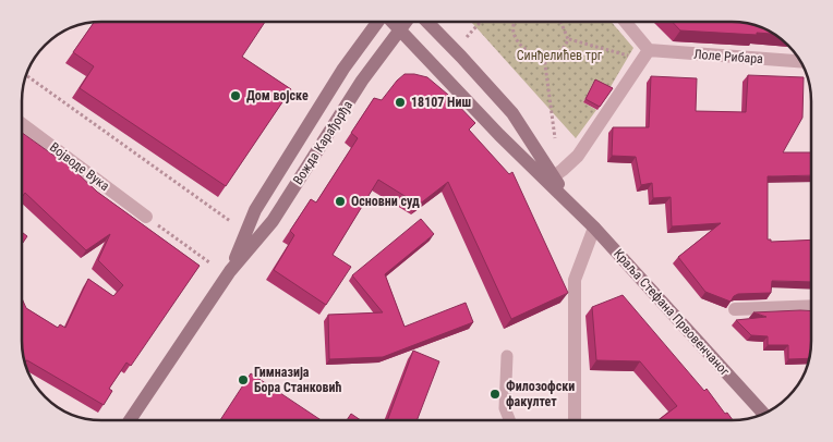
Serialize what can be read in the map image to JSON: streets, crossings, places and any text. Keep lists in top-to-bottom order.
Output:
{
  "streets": {
    "main road": ["Вожда Карађорђа", "Краља Стефана Првовенчаног"],
    "street": ["Лоле Рибара", "Војводе Вука"]
  },
  "crossings": [
    ["Вожда Карађорђа", "Краља Стефана Првовенчаног"]
  ],
  "parks": ["Синђелићев трг"],
  "places": [
    "Дом војске",
    "18107 Ниш",
    "Основни суд",
    "Гимназија Бора Станковић",
    "Филозофски факултет"
  ]
}
